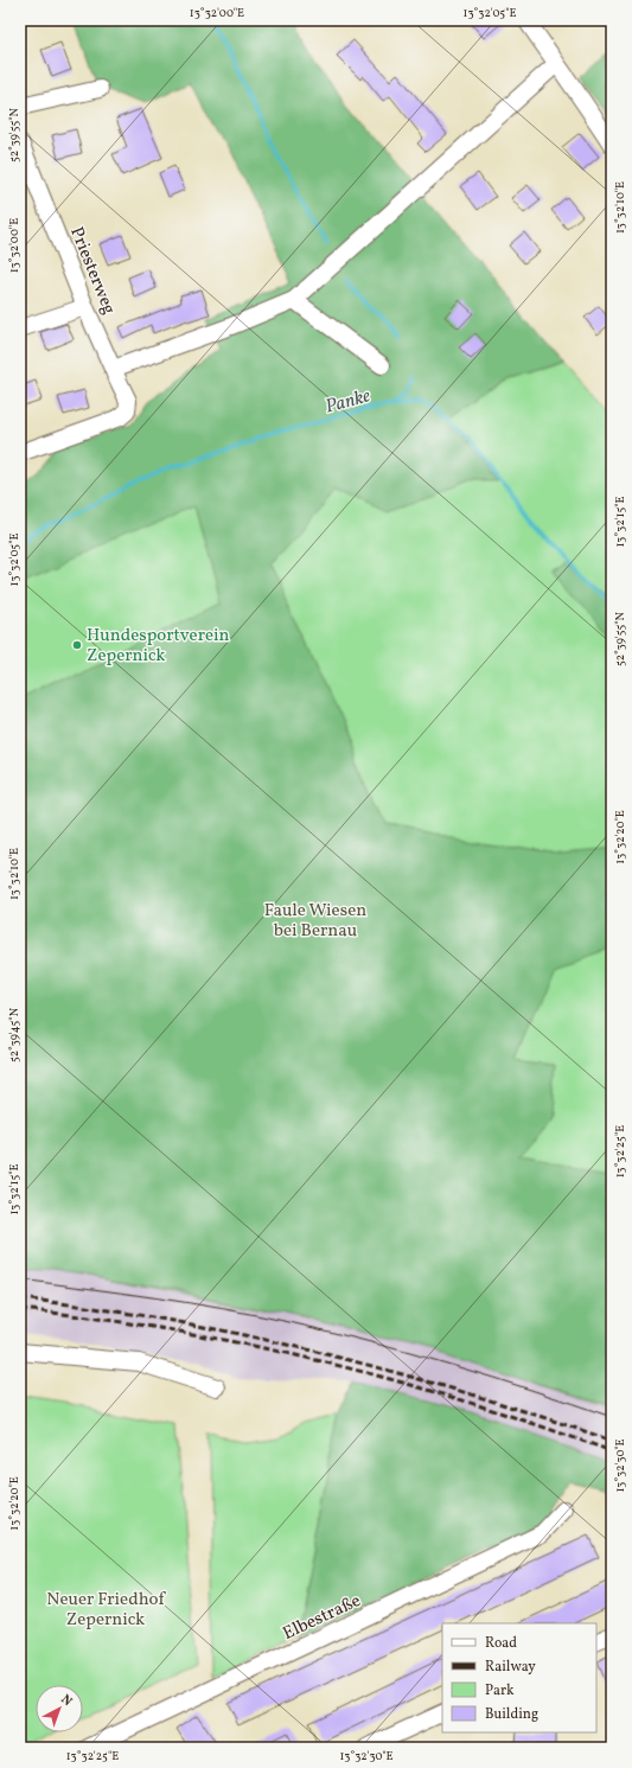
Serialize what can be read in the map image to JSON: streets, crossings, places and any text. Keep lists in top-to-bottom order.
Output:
{
  "streets": {
    "street": ["Priesterweg", "Elbestraße"]
  },
  "water": ["Panke"],
  "parks": ["Faule Wiesen bei Bernau", "Neuer Friedhof Zepernick"],
  "places": ["Hundesportverein Zepernick"],
  "legend": [
    "Road",
    "Railway",
    "Park",
    "Building"
  ],
  "north": "top right",
  "coordinates": [
    "13°32'00\"E",
    "13°32'05\"E",
    "52°39'55\"N",
    "13°32'10\"E",
    "13°32'15\"E",
    "13°32'20\"E",
    "52°39'45\"N",
    "13°32'25\"E",
    "13°32'30\"E"
  ]
}
